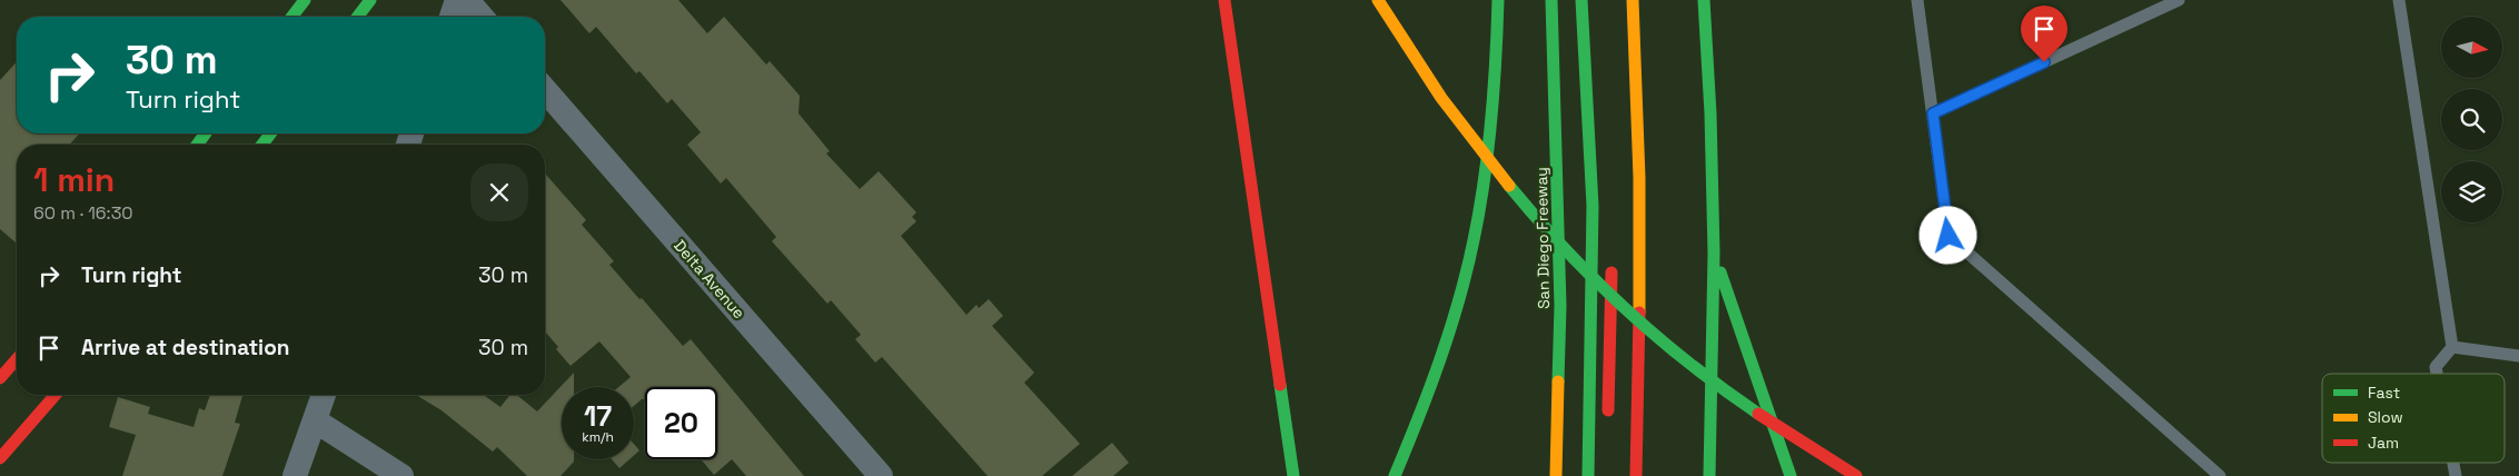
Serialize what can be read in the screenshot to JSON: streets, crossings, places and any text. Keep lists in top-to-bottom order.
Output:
{
  "streets": {
    "main road": ["San Diego Freeway"],
    "street": ["Delta Avenue"]
  },
  "legend": ["Fast", "Slow", "Jam"],
  "north": "right",
  "page": {
    "turn": ["30 m", "Turn right"],
    "heading": ["1 min", "60 m · 16:30"],
    "list": [
      {
        "name": "Turn right",
        "value": "30 m"
      },
      {
        "name": "Arrive at destination",
        "value": "30 m"
      }
    ],
    "speed": "17 km/h",
    "limit": "20"
  }
}
